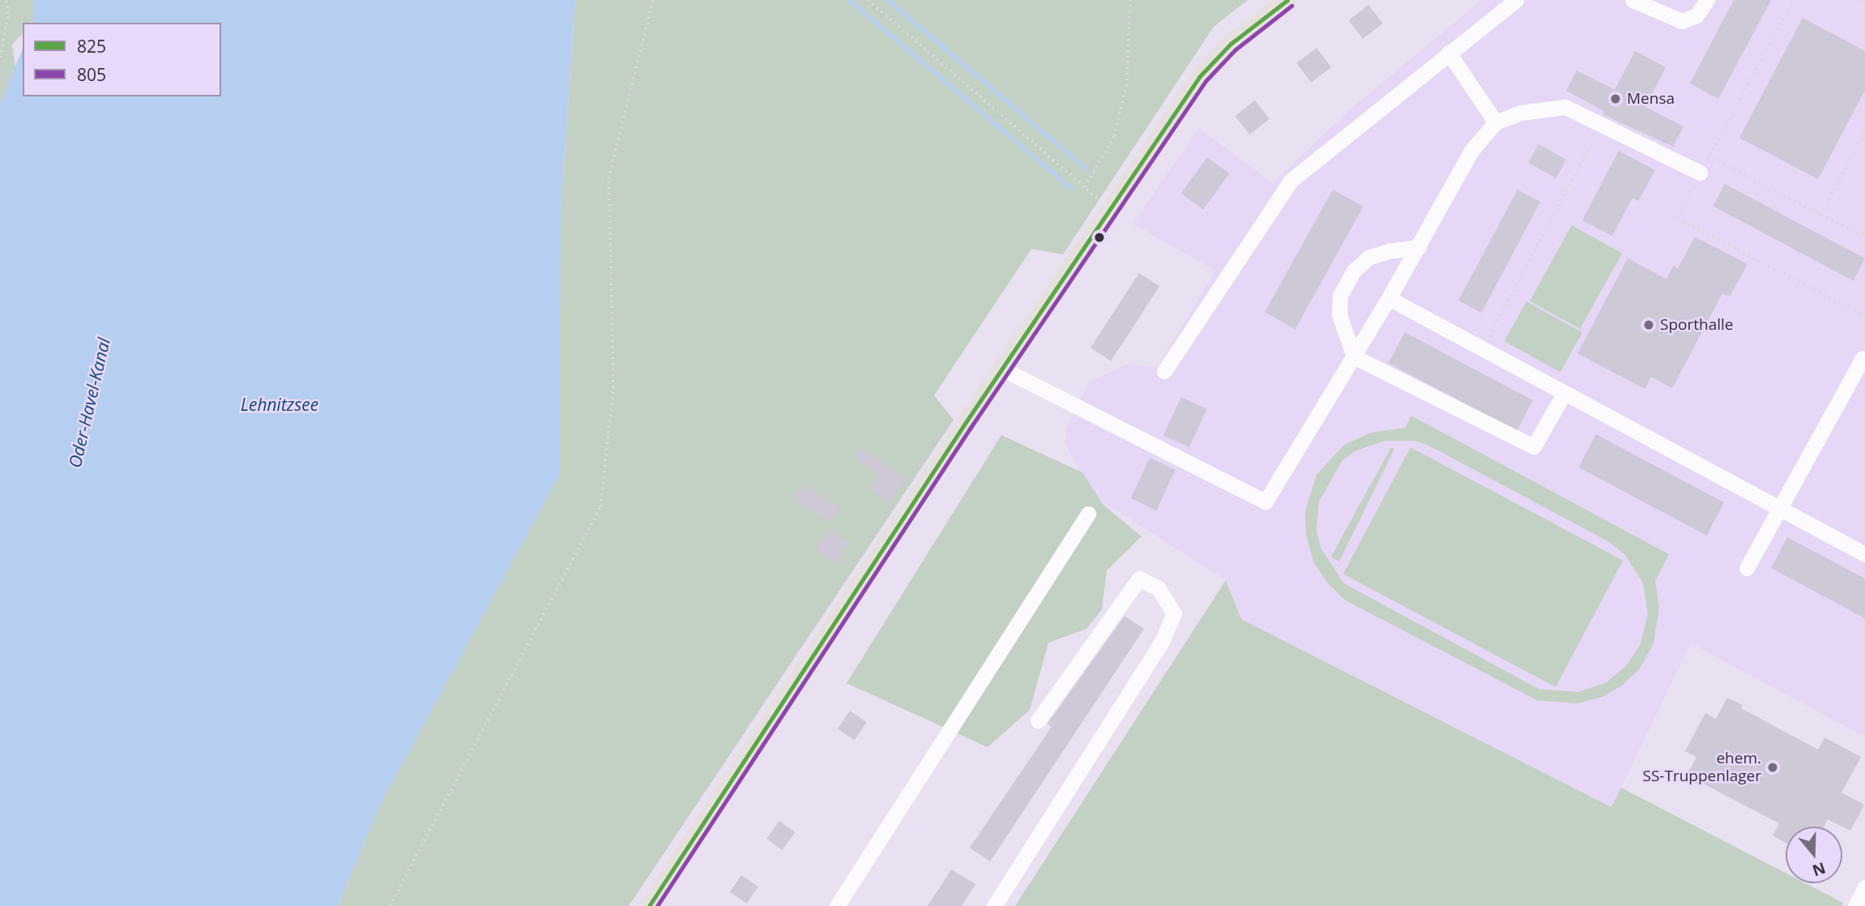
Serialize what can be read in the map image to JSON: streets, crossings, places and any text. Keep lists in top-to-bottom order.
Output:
{
  "water": ["Oder-Havel-Kanal", "Lehnitzsee"],
  "places": ["Mensa", "Sporthalle", "ehem. SS-Truppenlager"],
  "lines": ["transit line 825", "transit line 805"],
  "legend": ["825", "805"],
  "north": "bottom"
}
